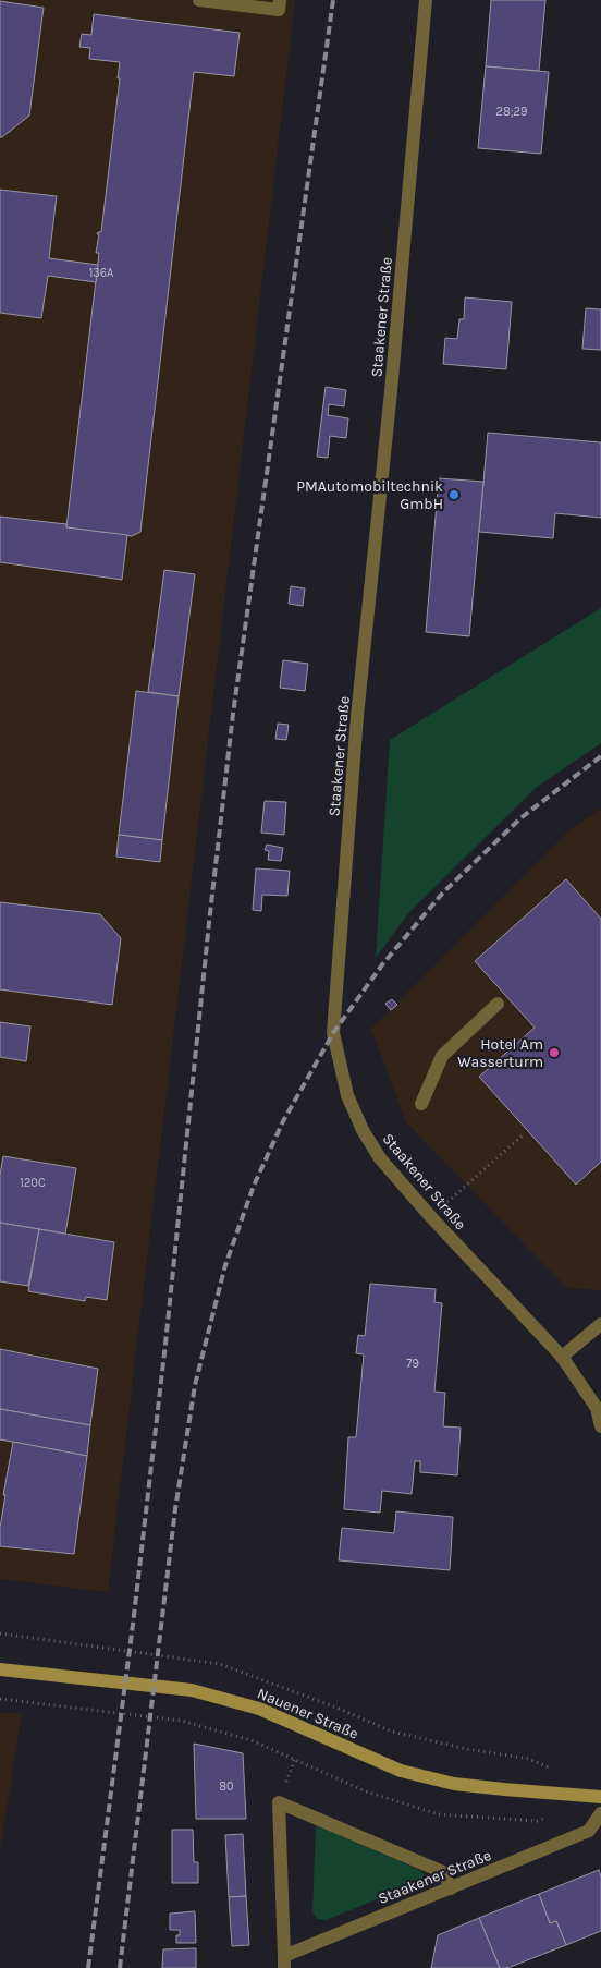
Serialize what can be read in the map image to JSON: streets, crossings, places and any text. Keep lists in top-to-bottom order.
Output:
{
  "streets": {
    "street": ["Staakener Straße", "Nauener Straße"]
  },
  "places": ["PMAutomobiltechnik GmbH", "Hotel Am Wasserturm"],
  "house_numbers": [
    "28;29",
    "136A",
    "120C",
    "79",
    "80"
  ]
}
